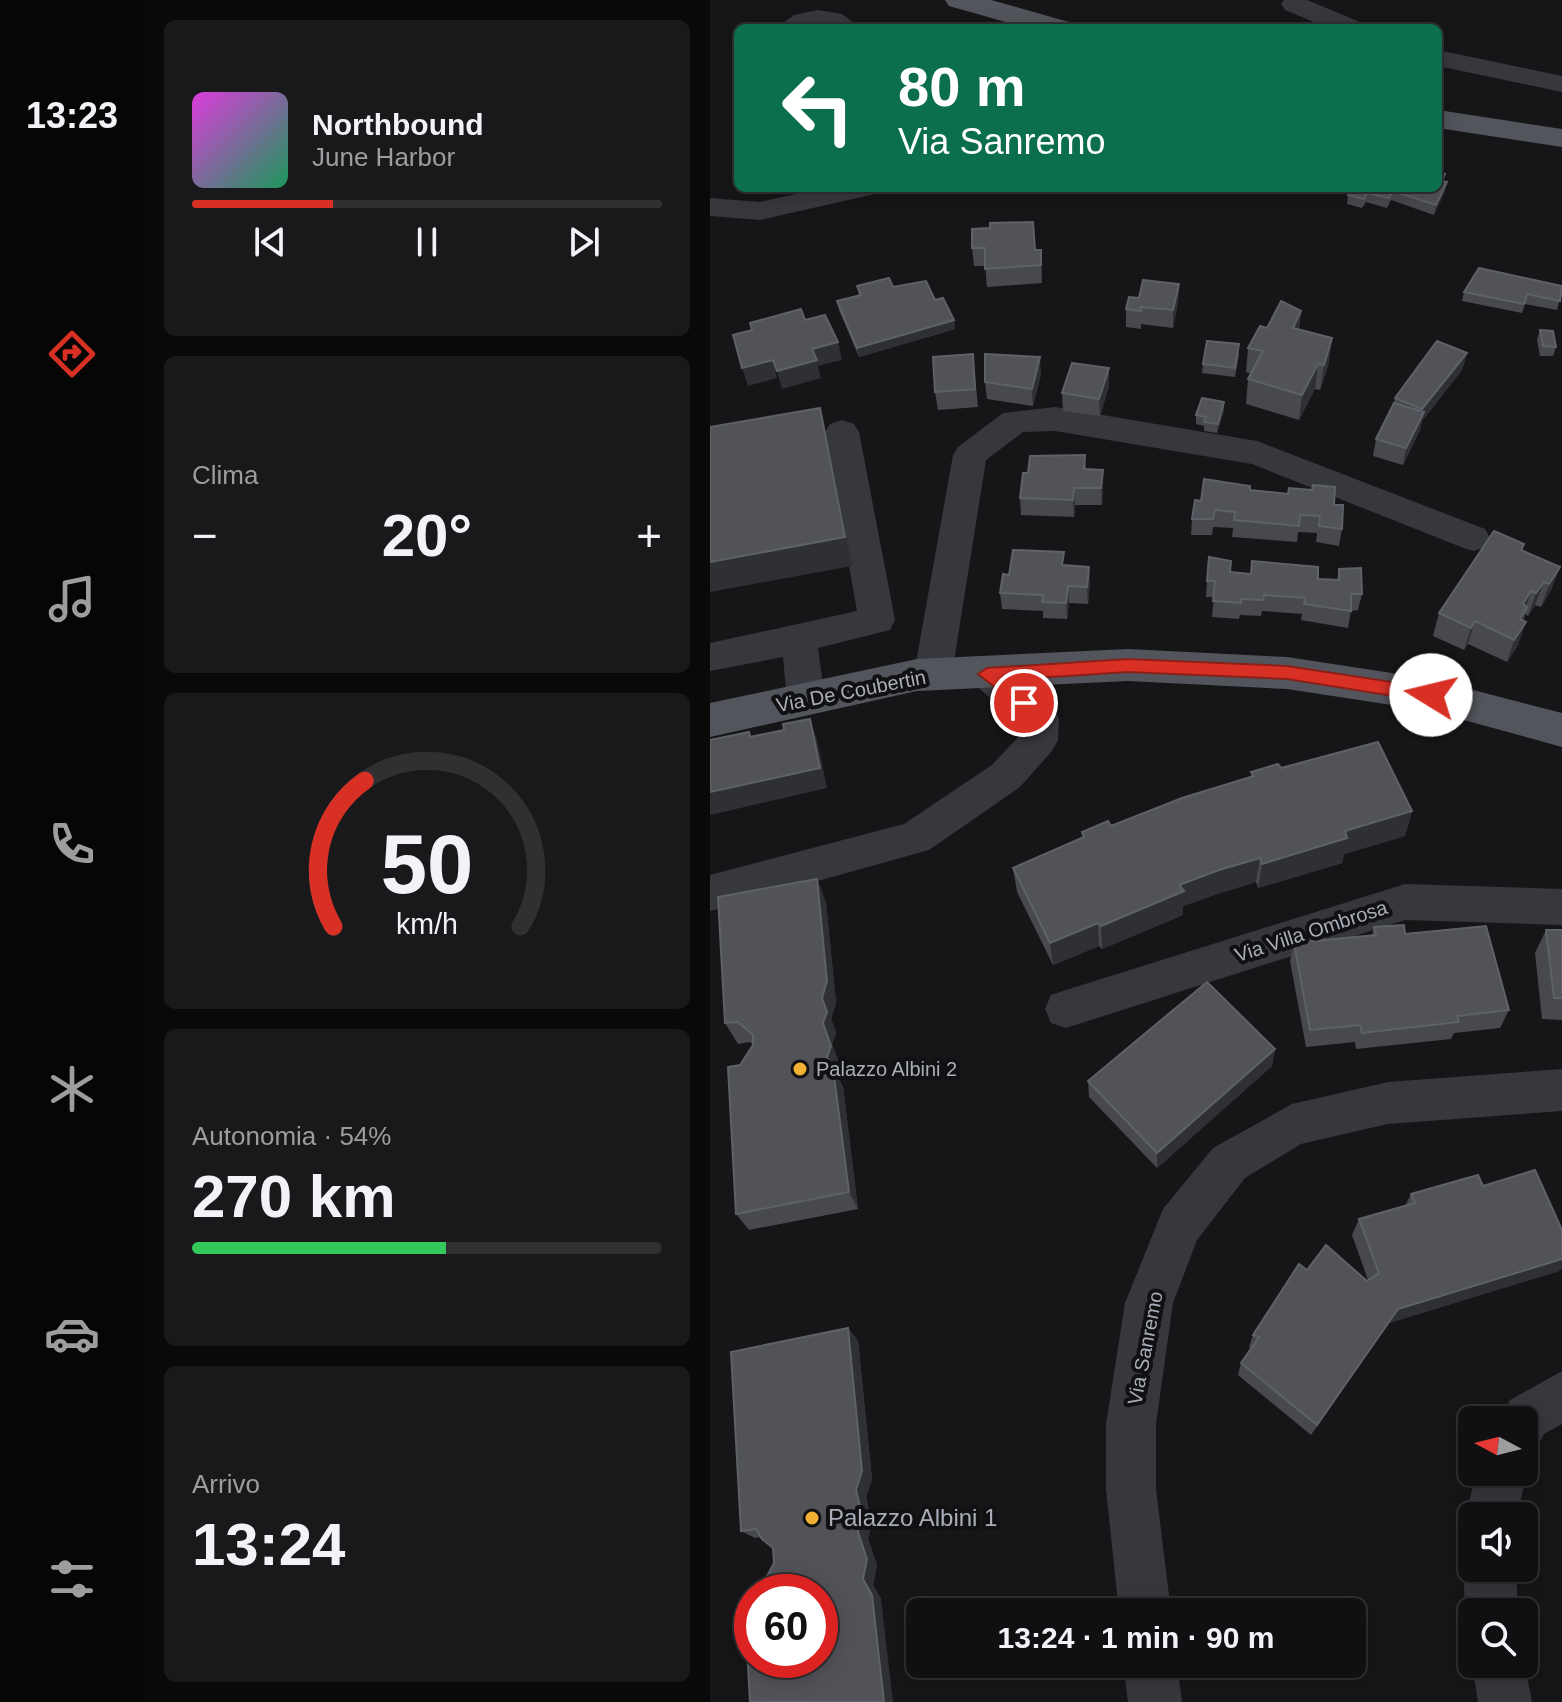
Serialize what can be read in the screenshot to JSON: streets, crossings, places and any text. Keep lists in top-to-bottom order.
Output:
{
  "streets": {
    "main road": ["Via De Coubertin"],
    "street": ["Via Villa Ombrosa", "Via Sanremo"]
  },
  "places": ["Palazzo Albini 2", "Palazzo Albini 1"],
  "north": "left",
  "page": {
    "tabs": "13:23",
    "turn": ["80 m", "Via Sanremo"],
    "song": ["Northbound", "June Harbor"],
    "tile": [
      "Clima",
      ["Autonomia · 54%", "270 km"],
      ["Arrivo", "13:24"]
    ],
    "heat": ["−", "20°", "+"],
    "limit": "60",
    "trip": "13:24 · 1 min · 90 m",
    "gauge": ["50", "km/h"]
  }
}
